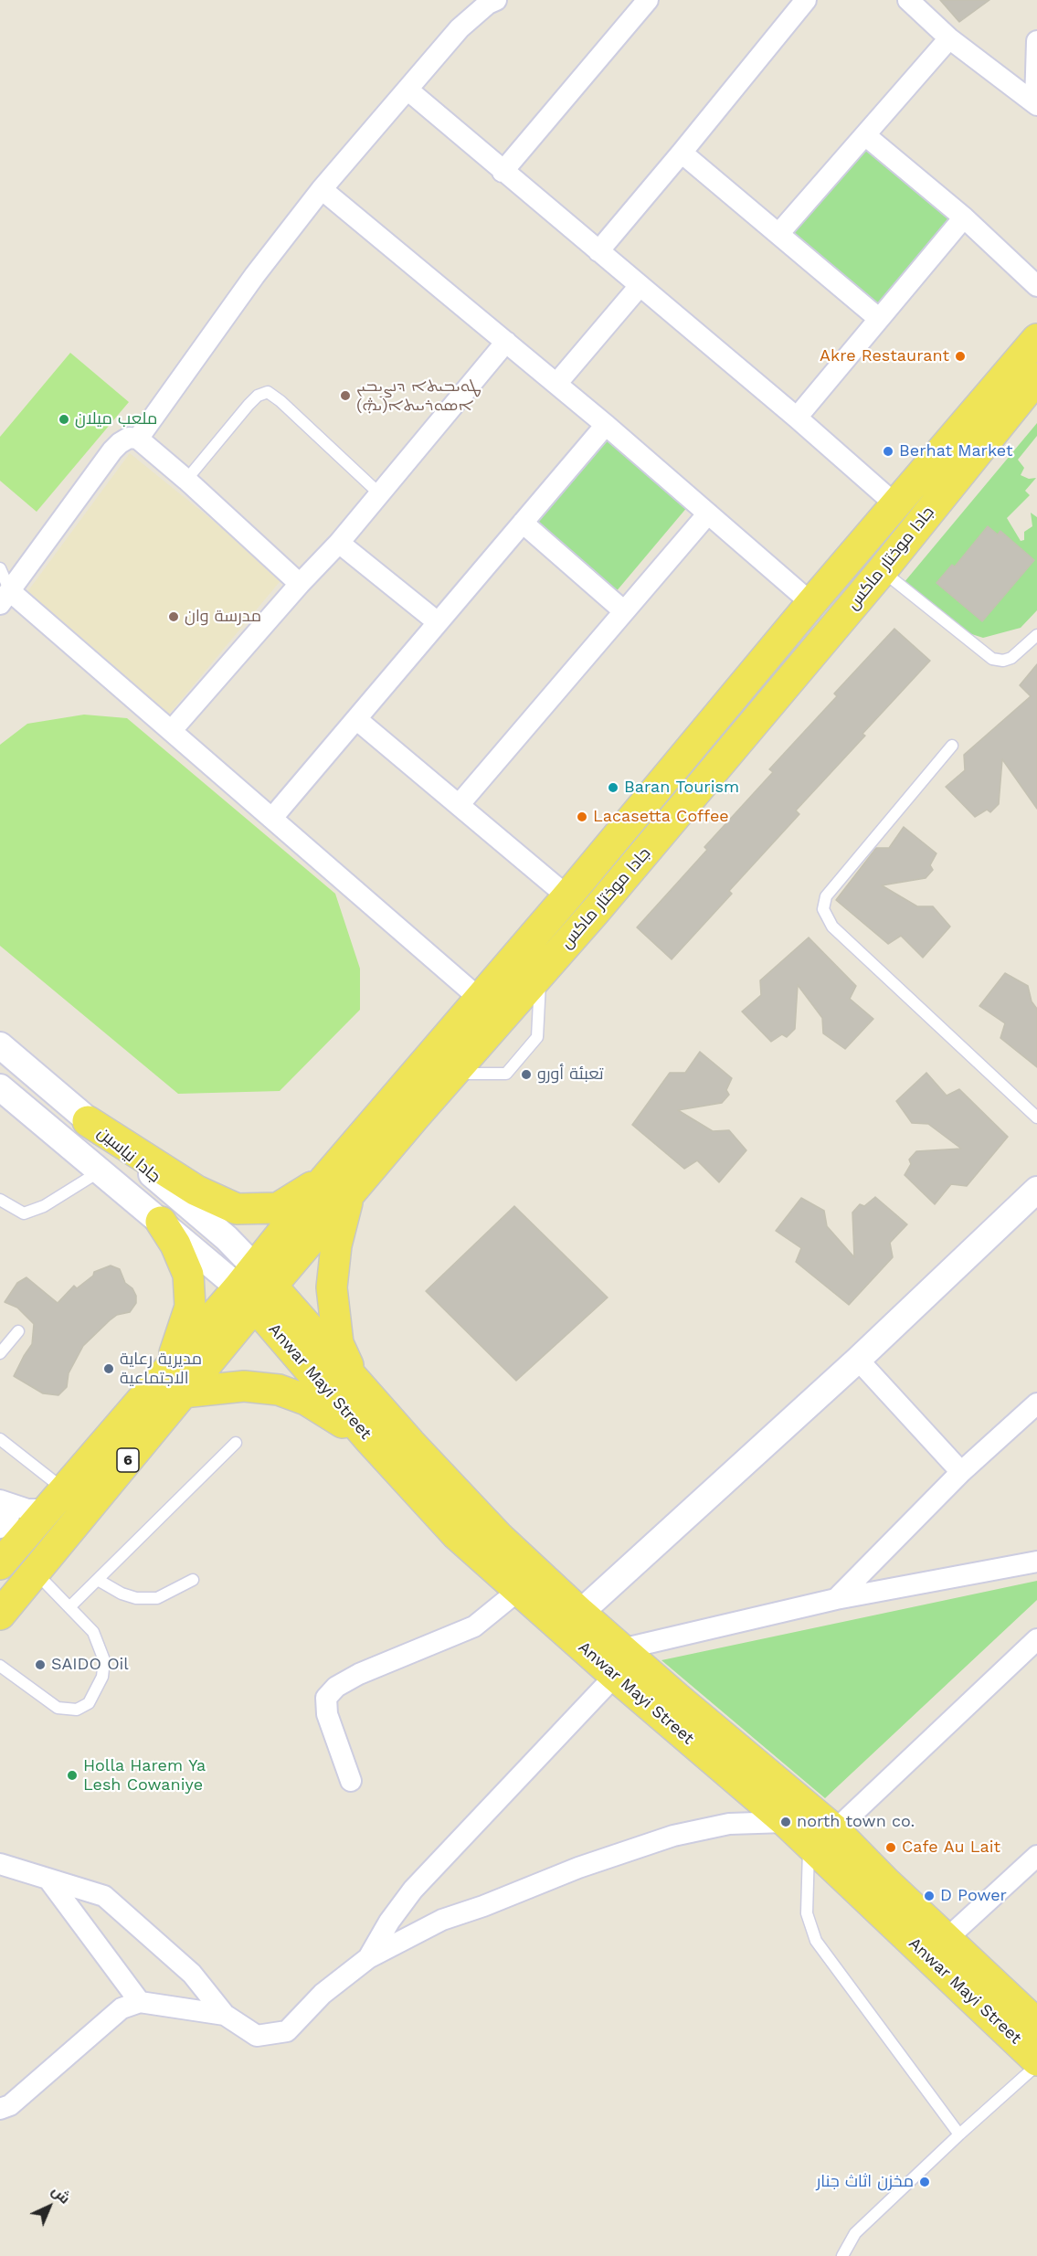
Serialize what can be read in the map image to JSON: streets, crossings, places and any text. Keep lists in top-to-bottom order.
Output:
{
  "streets": {
    "main road": ["جادا موختار ماكس", "Anwar Mayi Street", "6"],
    "street": ["جادا نیاسین"]
  },
  "crossings": [
    ["جادا موختار ماكس", "جادا نیاسین"],
    ["جادا موختار ماكس", "Anwar Mayi Street"],
    ["جادا موختار ماكس", "6"],
    ["جادا نیاسین", "Anwar Mayi Street"],
    ["جادا نیاسین", "6"],
    ["Anwar Mayi Street", "6"]
  ],
  "places": [
    "Akre Restaurant",
    "ܛܘܝܒܝܬܐ ܕܢܨܝܒܝܢ ܐܣܘܪܝܝܬܐ(ܞ)",
    "ملعب ميلان",
    "Berhat Market",
    "مدرسة وان",
    "Baran Tourism",
    "Lacasetta Coffee",
    "تعبئة أورو",
    "مديرية رعاية الاجتماعية",
    "SAIDO Oil",
    "Holla Harem Ya Lesh Cowaniye",
    "north town co.",
    "Cafe Au Lait",
    "D Power",
    "مخزن اثاث جنار"
  ],
  "north": "top right"
}
